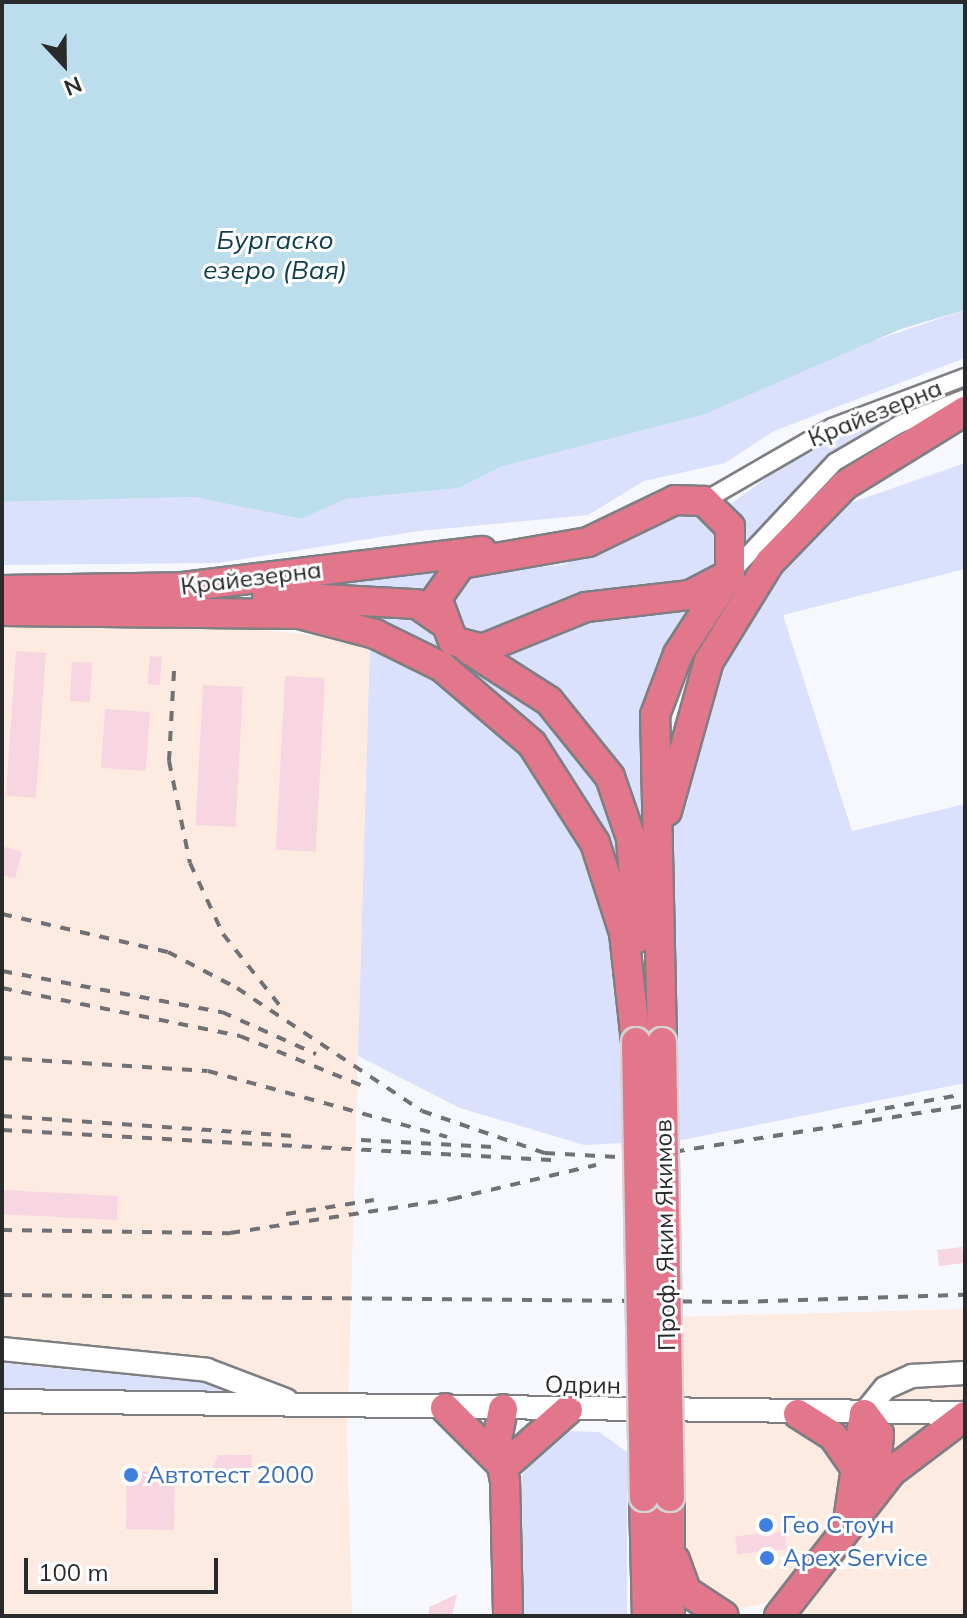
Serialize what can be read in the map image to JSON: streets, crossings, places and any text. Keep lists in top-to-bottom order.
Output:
{
  "streets": {
    "highway": ["Крайезерна", "Проф. Яким Якимов"],
    "main road": ["Одрин"]
  },
  "water": ["Бургаско езеро (Вая)"],
  "places": ["Автотест 2000", "Гео Стоун", "Apex Service"],
  "scale_bar": "100 m",
  "north": "bottom"
}
